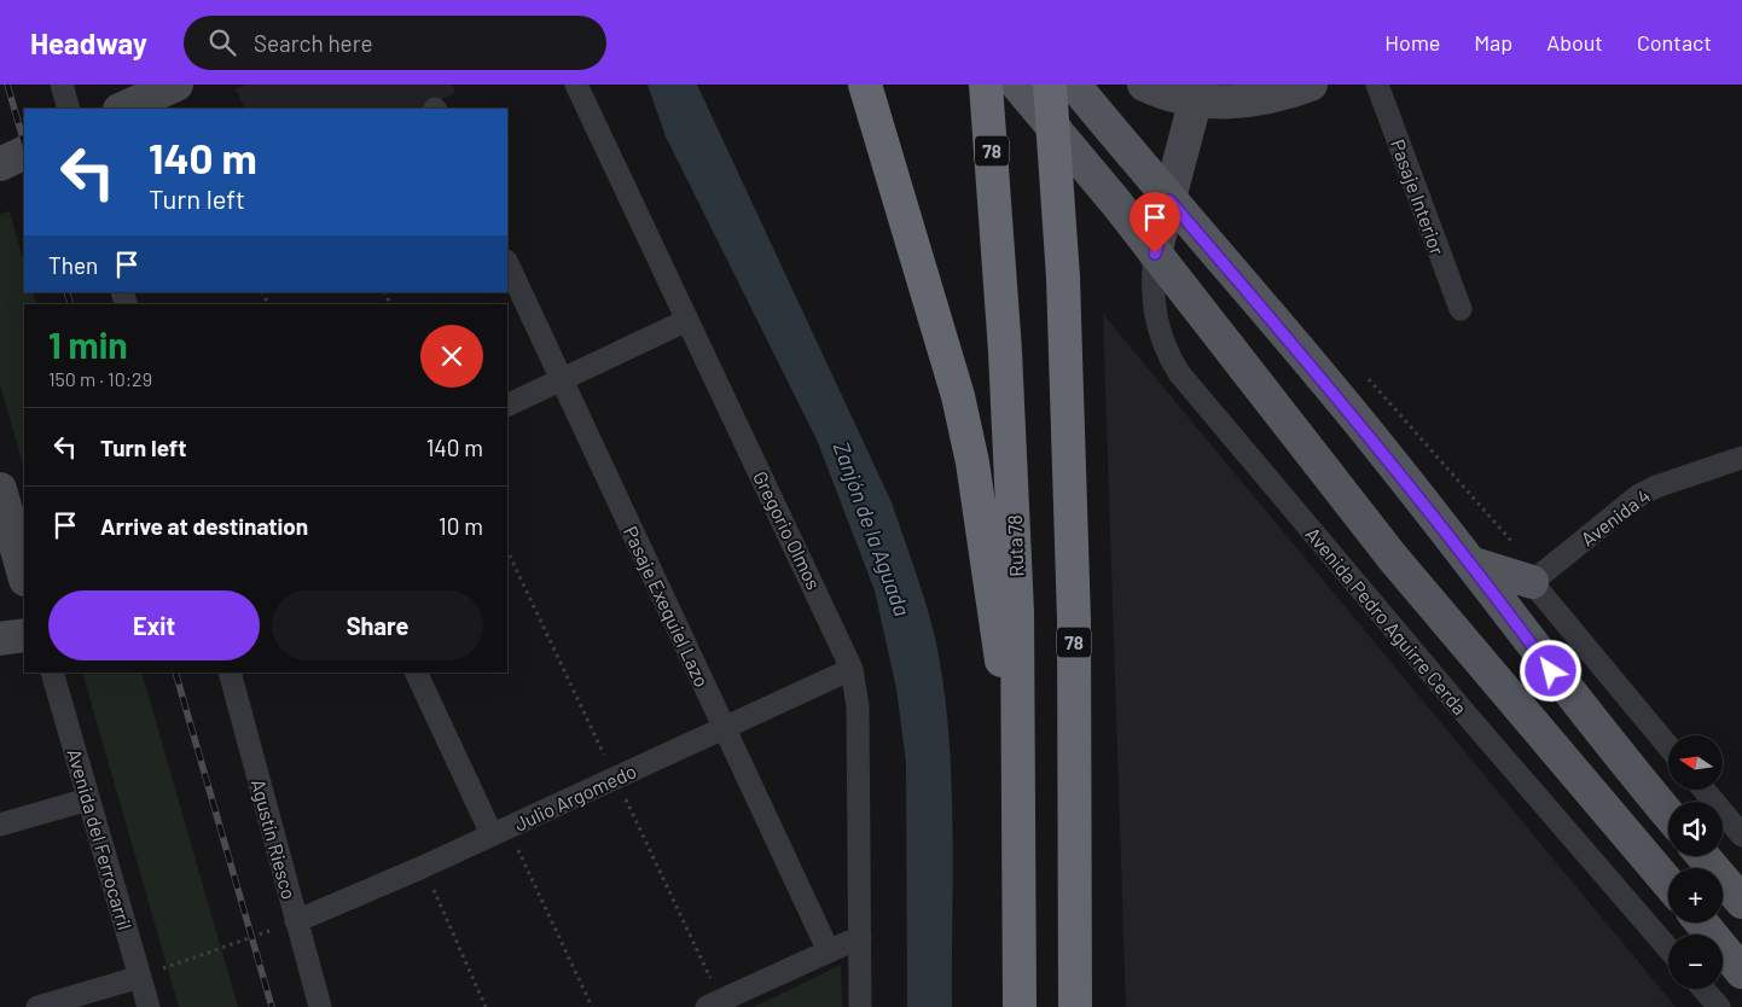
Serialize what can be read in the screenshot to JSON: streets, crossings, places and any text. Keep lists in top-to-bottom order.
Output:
{
  "streets": {
    "highway": ["78", "Ruta 78"],
    "street": [
      "Pasaje Interior",
      "Avenida 4",
      "Gregorio Olmos",
      "Pasaje Exequiel Lazo",
      "Avenida Pedro Aguirre Cerda",
      "Julio Argomedo",
      "Avenida del Ferrocarril",
      "Agustín Riesco"
    ]
  },
  "crossings": [
    ["Gregorio Olmos", "Julio Argomedo"],
    ["Pasaje Exequiel Lazo", "Julio Argomedo"],
    ["Julio Argomedo", "Agustín Riesco"]
  ],
  "water": ["Zanjón de la Aguada"],
  "north": "left",
  "page": {
    "header": "Headway",
    "search": "Search here",
    "nav": [
      "Home",
      "Map",
      "About",
      "Contact"
    ],
    "turn": ["140 m", "Turn left"],
    "then": "Then",
    "heading": ["1 min", "150 m · 10:29"],
    "list": [
      {
        "name": "Turn left",
        "value": "140 m"
      },
      {
        "name": "Arrive at destination",
        "value": "10 m"
      }
    ],
    "buttons": ["Exit", "Share"],
    "map_buttons": ["+", "−"]
  }
}
